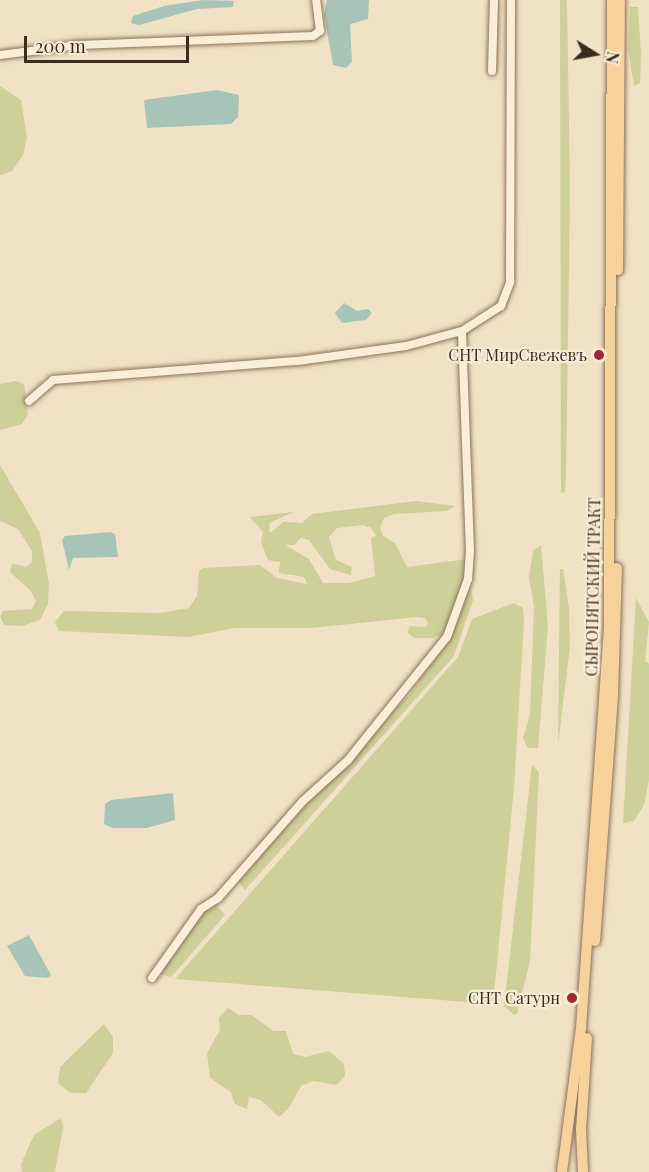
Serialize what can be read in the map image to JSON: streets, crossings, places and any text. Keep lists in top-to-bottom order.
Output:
{
  "streets": {
    "main road": ["СЫРОПЯТСКИЙ ТРАКТ"]
  },
  "places": ["СНТ МирСвежевъ", "СНТ Сатурн"],
  "scale_bar": "200 m",
  "north": "right"
}
